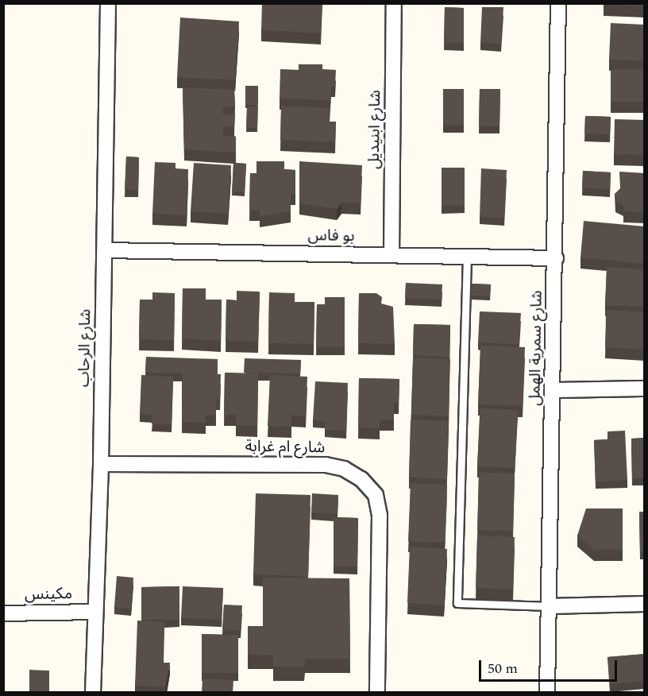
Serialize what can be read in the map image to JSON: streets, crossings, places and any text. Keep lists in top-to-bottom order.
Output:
{
  "streets": {
    "street": [
      "شارع ابنيديل",
      "بو فاس",
      "شارع الرحاب",
      "شارع سمرية الهمل",
      "شارع ام غرابة",
      "مكينس"
    ]
  },
  "crossings": [
    ["شارع ابنيديل", "بو فاس"],
    ["بو فاس", "شارع الرحاب"],
    ["بو فاس", "شارع سمرية الهمل"],
    ["شارع الرحاب", "شارع ام غرابة"],
    ["شارع الرحاب", "مكينس"]
  ],
  "scale_bar": "50 m"
}
